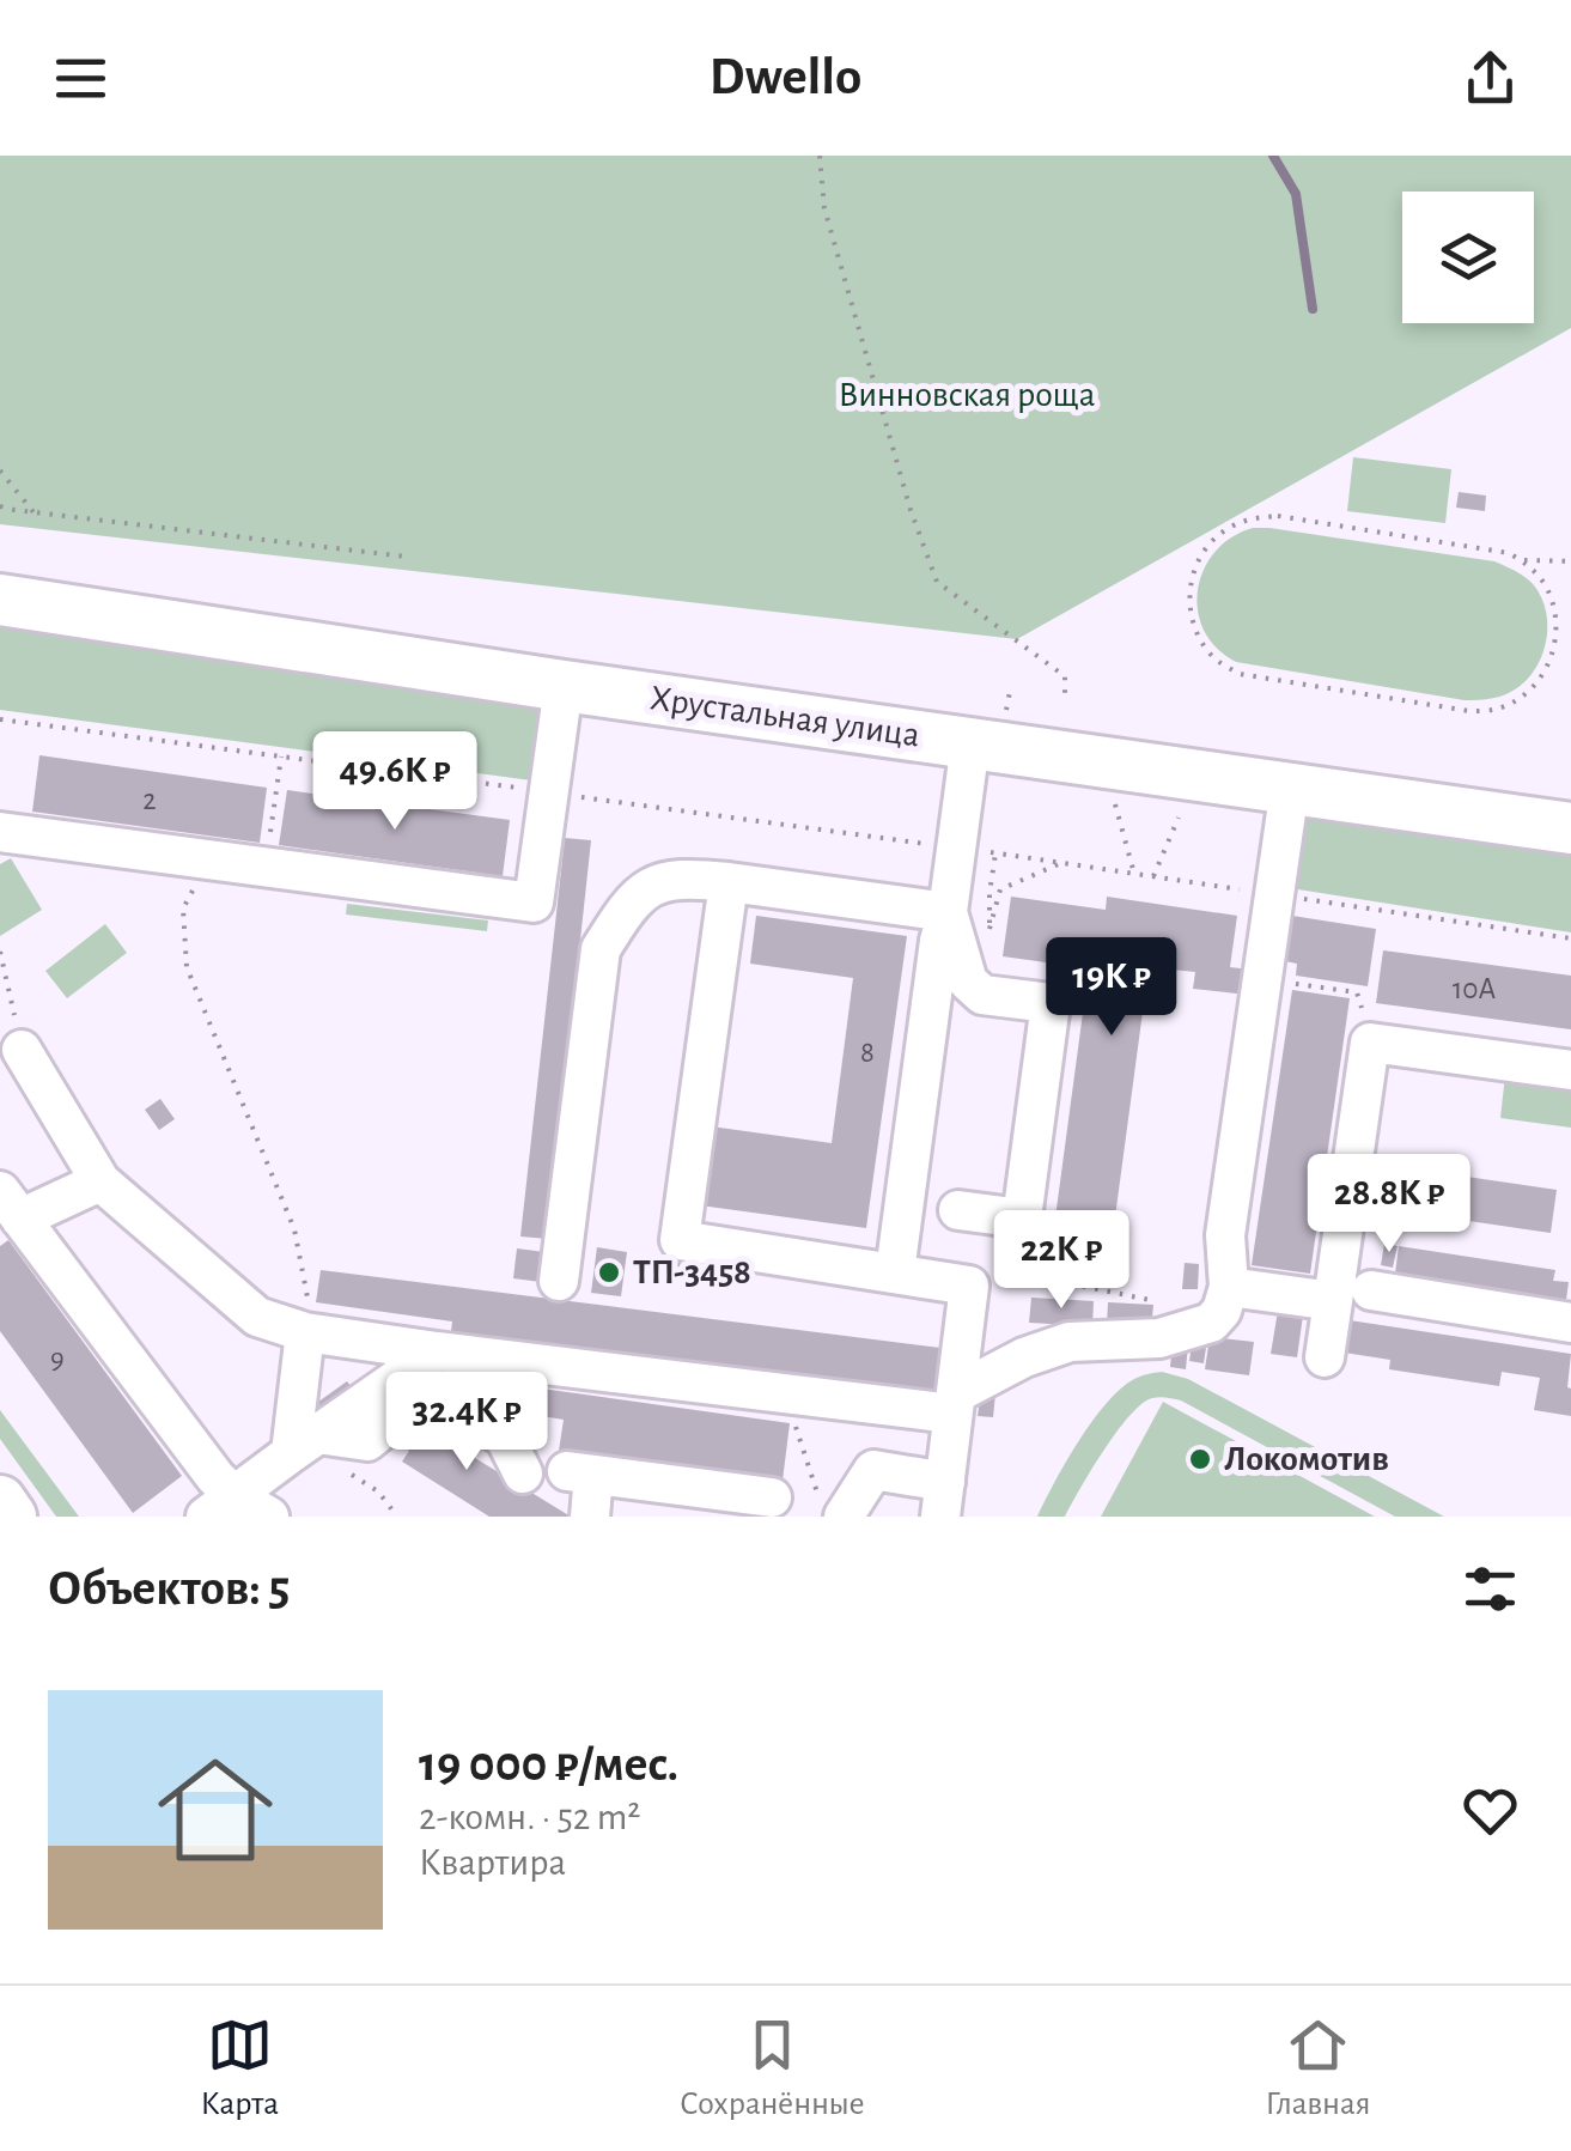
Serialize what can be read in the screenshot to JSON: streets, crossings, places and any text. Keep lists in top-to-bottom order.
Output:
{
  "streets": {
    "main road": ["Хрустальная улица"]
  },
  "parks": ["Винновская роща"],
  "places": ["ТП-3458", "Локомотив"],
  "house_numbers": [
    "2",
    "10А",
    "8",
    "9"
  ],
  "page": {
    "header": "Dwello",
    "price": [
      "49.6K ₽",
      "19K ₽",
      "28.8K ₽",
      "22K ₽",
      "32.4K ₽"
    ],
    "heading": "Объектов: 5",
    "list": [
      {
        "name": "19 000 ₽/мес.",
        "note": "2-комн. · 52 m² · Квартира"
      }
    ],
    "tabs": ["Карта", "Сохранённые", "Главная"]
  }
}
